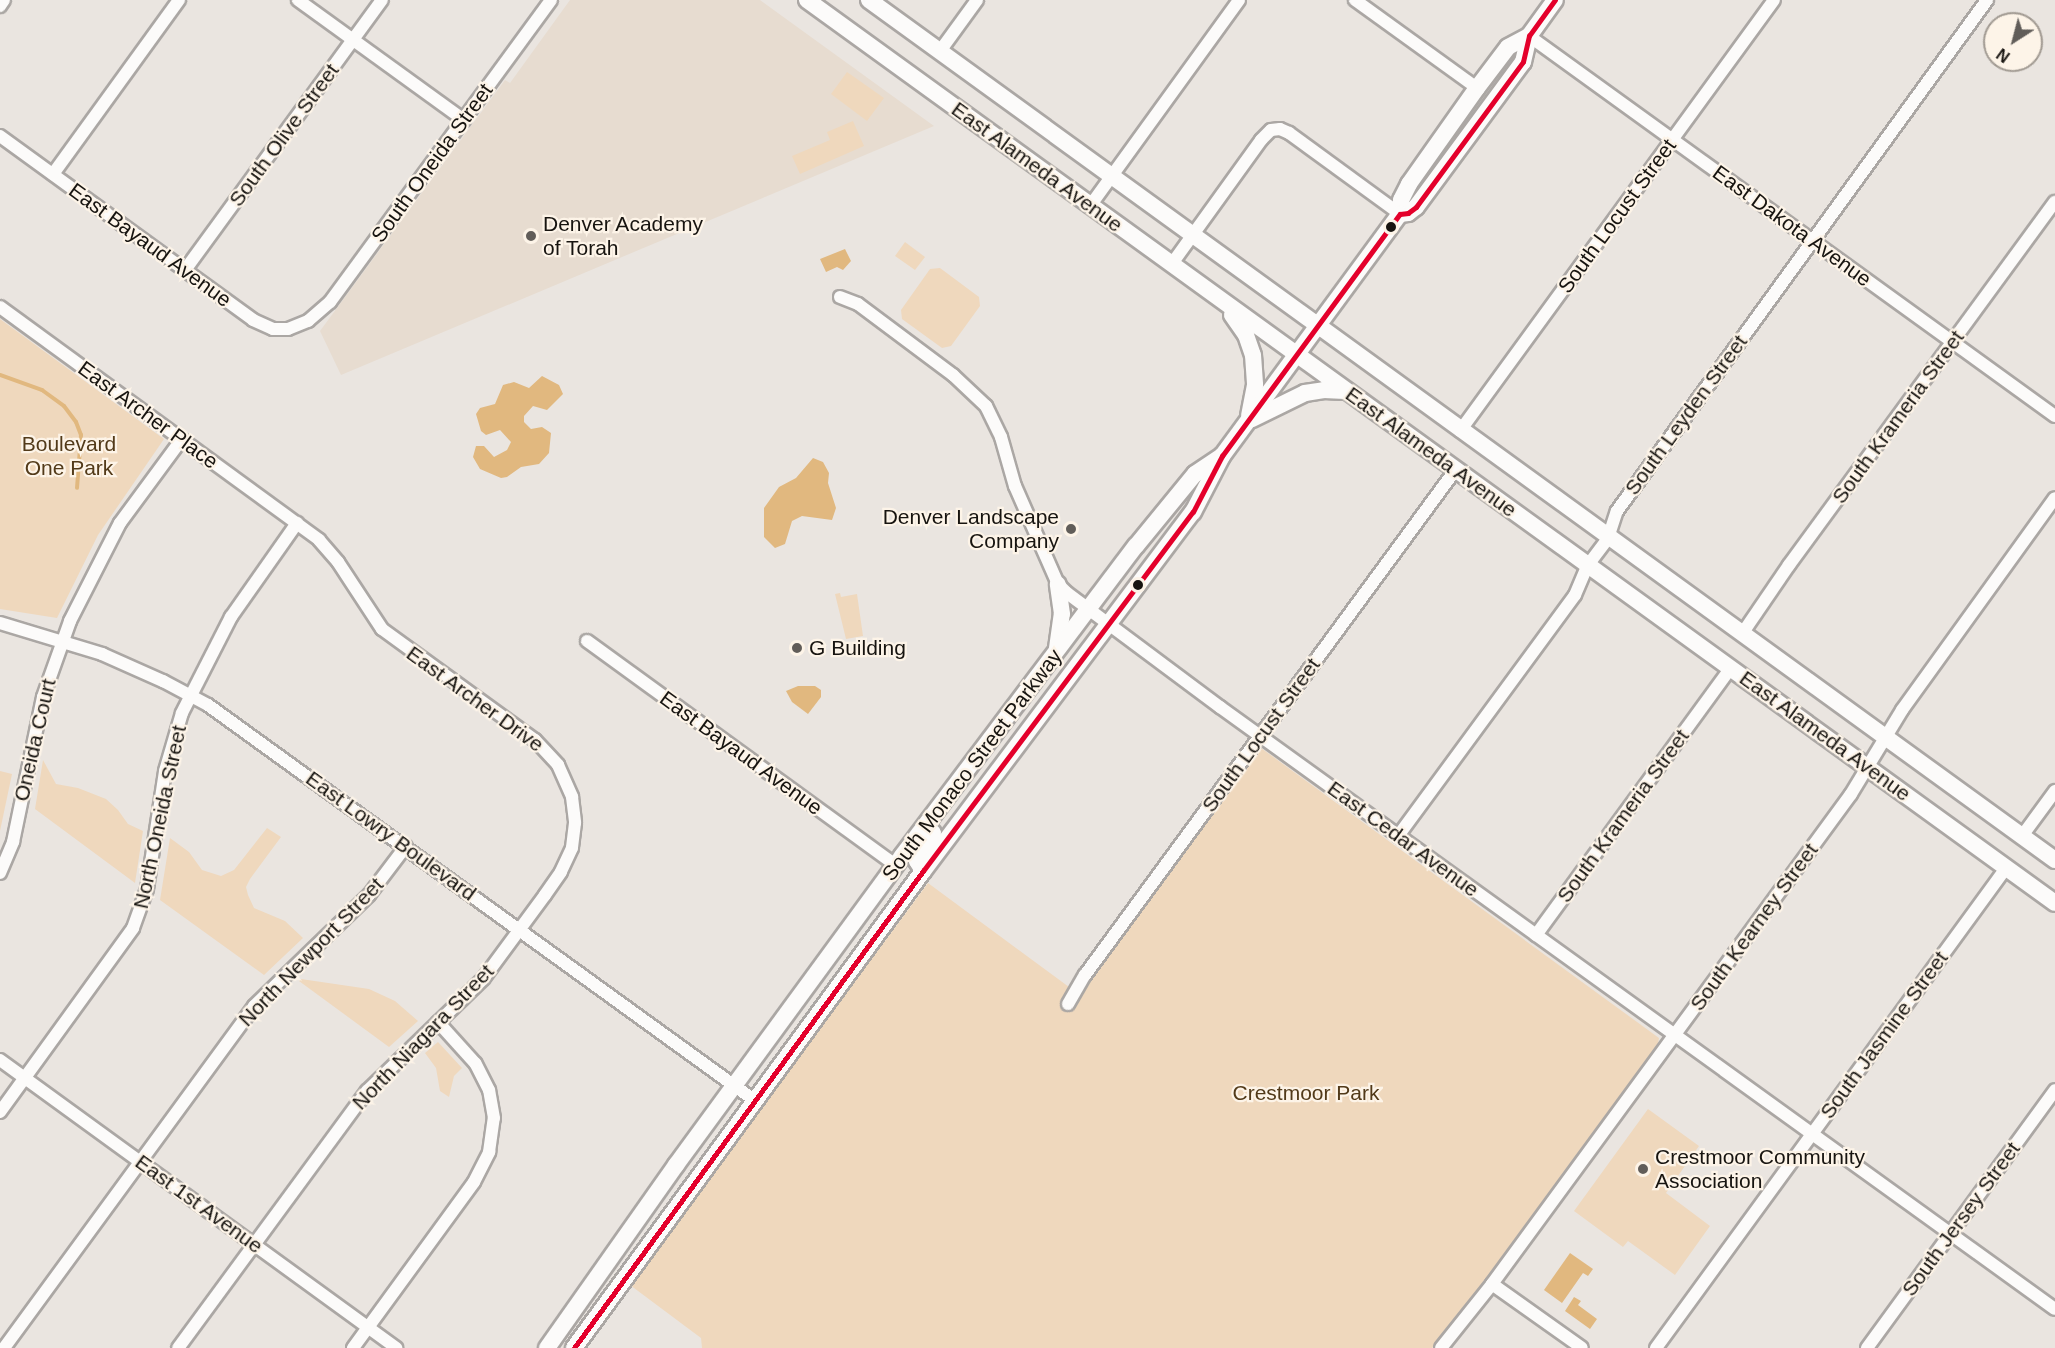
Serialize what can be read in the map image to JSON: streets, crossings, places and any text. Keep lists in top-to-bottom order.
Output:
{
  "streets": {
    "main road": ["East Alameda Avenue", "South Monaco Street Parkway"],
    "street": [
      "South Olive Street",
      "South Oneida Street",
      "South Locust Street",
      "East Dakota Avenue",
      "East Bayaud Avenue",
      "East Archer Place",
      "South Leyden Street",
      "South Krameria Street",
      "East Archer Drive",
      "Oneida Court",
      "North Oneida Street",
      "East Lowry Boulevard",
      "East Cedar Avenue",
      "South Kearney Street",
      "North Newport Street",
      "South Jasmine Street",
      "North Niagara Street",
      "East 1st Avenue",
      "South Jersey Street"
    ]
  },
  "crossings": [
    ["South Olive Street", "East Bayaud Avenue"],
    ["South Oneida Street", "East Bayaud Avenue"],
    ["East Alameda Avenue", "South Locust Street"],
    ["East Alameda Avenue", "South Leyden Street"],
    ["East Alameda Avenue", "South Krameria Street"],
    ["East Alameda Avenue", "South Monaco Street Parkway"],
    ["East Alameda Avenue", "South Kearney Street"],
    ["East Alameda Avenue", "South Jasmine Street"],
    ["South Locust Street", "East Dakota Avenue"],
    ["South Locust Street", "East Cedar Avenue"],
    ["East Dakota Avenue", "South Leyden Street"],
    ["East Dakota Avenue", "South Krameria Street"],
    ["East Bayaud Avenue", "South Monaco Street Parkway"],
    ["East Archer Place", "East Archer Drive"],
    ["East Archer Place", "Oneida Court"],
    ["South Leyden Street", "East Cedar Avenue"],
    ["South Krameria Street", "East Cedar Avenue"],
    ["East Archer Drive", "East Lowry Boulevard"],
    ["East Archer Drive", "North Niagara Street"],
    ["Oneida Court", "East Lowry Boulevard"],
    ["South Monaco Street Parkway", "East Lowry Boulevard"],
    ["South Monaco Street Parkway", "East Cedar Avenue"],
    ["North Oneida Street", "East Lowry Boulevard"],
    ["North Oneida Street", "East 1st Avenue"],
    ["East Lowry Boulevard", "North Newport Street"],
    ["East Lowry Boulevard", "North Niagara Street"],
    ["East Cedar Avenue", "South Kearney Street"],
    ["East Cedar Avenue", "South Jasmine Street"],
    ["East Cedar Avenue", "South Jersey Street"],
    ["North Newport Street", "East 1st Avenue"],
    ["North Niagara Street", "East 1st Avenue"]
  ],
  "parks": ["Boulevard One Park", "Crestmoor Park"],
  "places": [
    "Denver Academy of Torah",
    "Denver Landscape Company",
    "G Building",
    "Crestmoor Community Association"
  ],
  "north": "bottom left"
}
